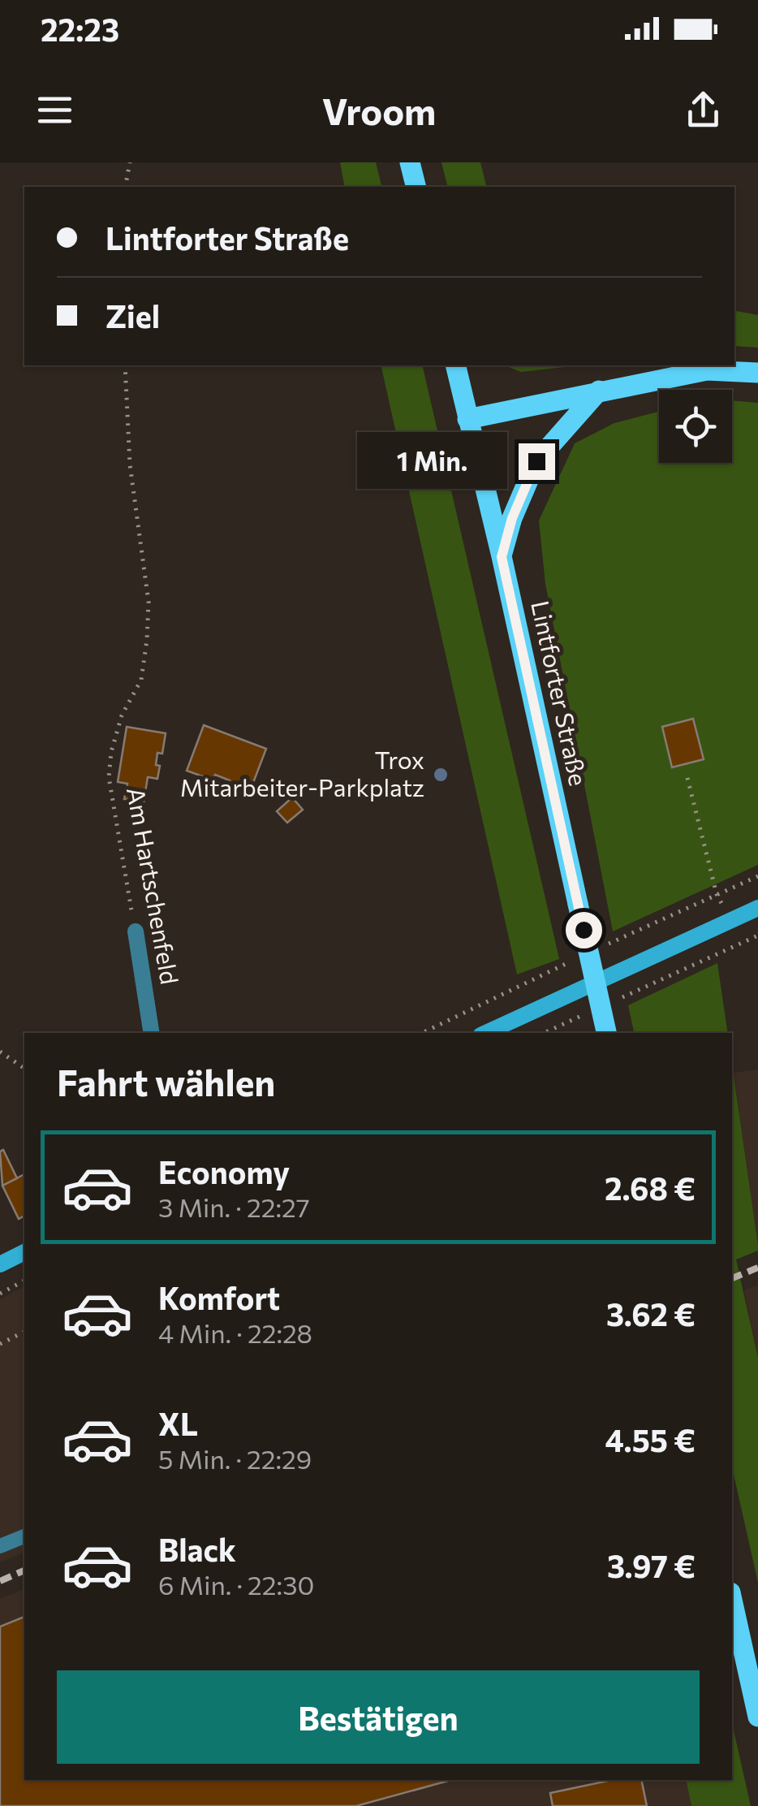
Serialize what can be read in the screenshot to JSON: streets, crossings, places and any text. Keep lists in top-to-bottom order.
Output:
{
  "streets": {
    "main road": ["Lintforter Straße"],
    "street": ["Am Hartschenfeld"]
  },
  "places": ["Trox Mitarbeiter-Parkplatz"],
  "page": {
    "status": "22:23",
    "header": "Vroom",
    "banner": ["Lintforter Straße", "Ziel"],
    "bubble": "1 Min.",
    "heading": "Fahrt wählen",
    "list": [
      {
        "name": "Economy",
        "note": "3 Min. · 22:27",
        "value": "2.68 €"
      },
      {
        "name": "Komfort",
        "note": "4 Min. · 22:28",
        "value": "3.62 €"
      },
      {
        "name": "XL",
        "note": "5 Min. · 22:29",
        "value": "4.55 €"
      },
      {
        "name": "Black",
        "note": "6 Min. · 22:30",
        "value": "3.97 €"
      }
    ],
    "buttons": "Bestätigen"
  }
}
